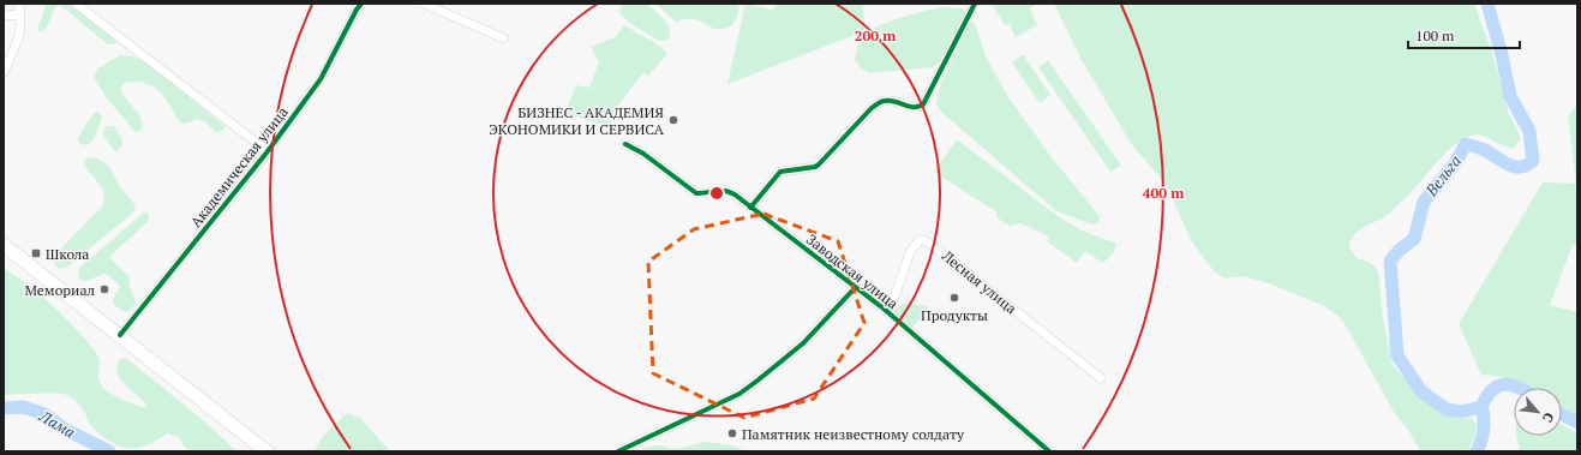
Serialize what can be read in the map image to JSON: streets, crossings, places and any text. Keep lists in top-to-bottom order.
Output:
{
  "streets": {
    "street": ["Академическая улица", "Заводская улица", "Лесная улица"]
  },
  "crossings": [
    ["Заводская улица", "Лесная улица"]
  ],
  "water": ["Вельга", "Лама"],
  "places": {
    "other": [
      "БИЗНЕС - АКАДЕМИЯ ЭКОНОМИКИ И СЕРВИСА",
      "Мемориал",
      "Продукты",
      "Памятник неизвестному солдату"
    ],
    "transit": ["Школа"]
  },
  "scale_bar": "100 m",
  "north": "bottom right",
  "rings": ["200 m", "400 m"]
}
